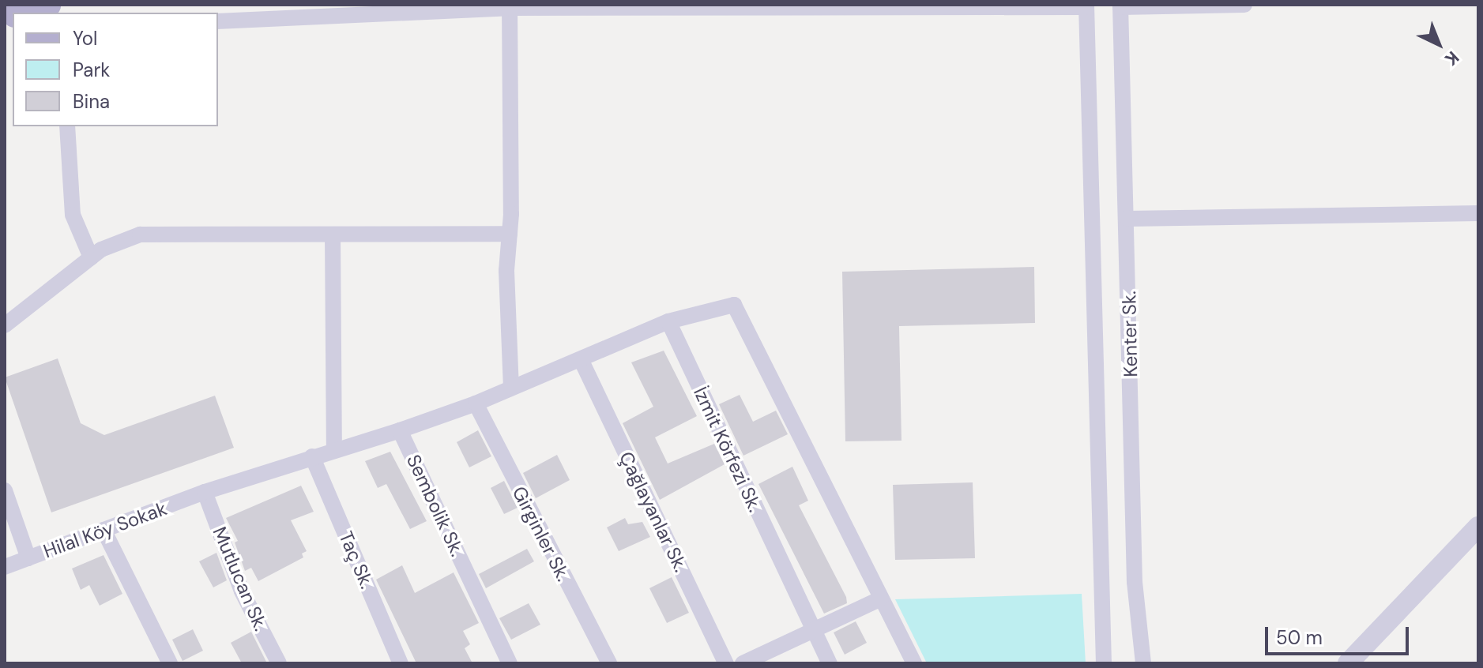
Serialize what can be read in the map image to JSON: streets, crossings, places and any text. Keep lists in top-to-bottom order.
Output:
{
  "streets": {
    "street": [
      "Kenter Sk.",
      "İzmit Körfezi Sk.",
      "Sembolik Sk.",
      "Çağlayanlar Sk.",
      "Hilal Köy Sokak",
      "Girginler Sk.",
      "Taç Sk.",
      "Mutlucan Sk."
    ]
  },
  "crossings": [
    ["Sembolik Sk.", "Hilal Köy Sokak"],
    ["Sembolik Sk.", "Taç Sk."],
    ["Hilal Köy Sokak", "Taç Sk."],
    ["Hilal Köy Sokak", "Mutlucan Sk."]
  ],
  "legend": ["Yol", "Park", "Bina"],
  "scale_bar": "50 m",
  "north": "bottom right"
}
